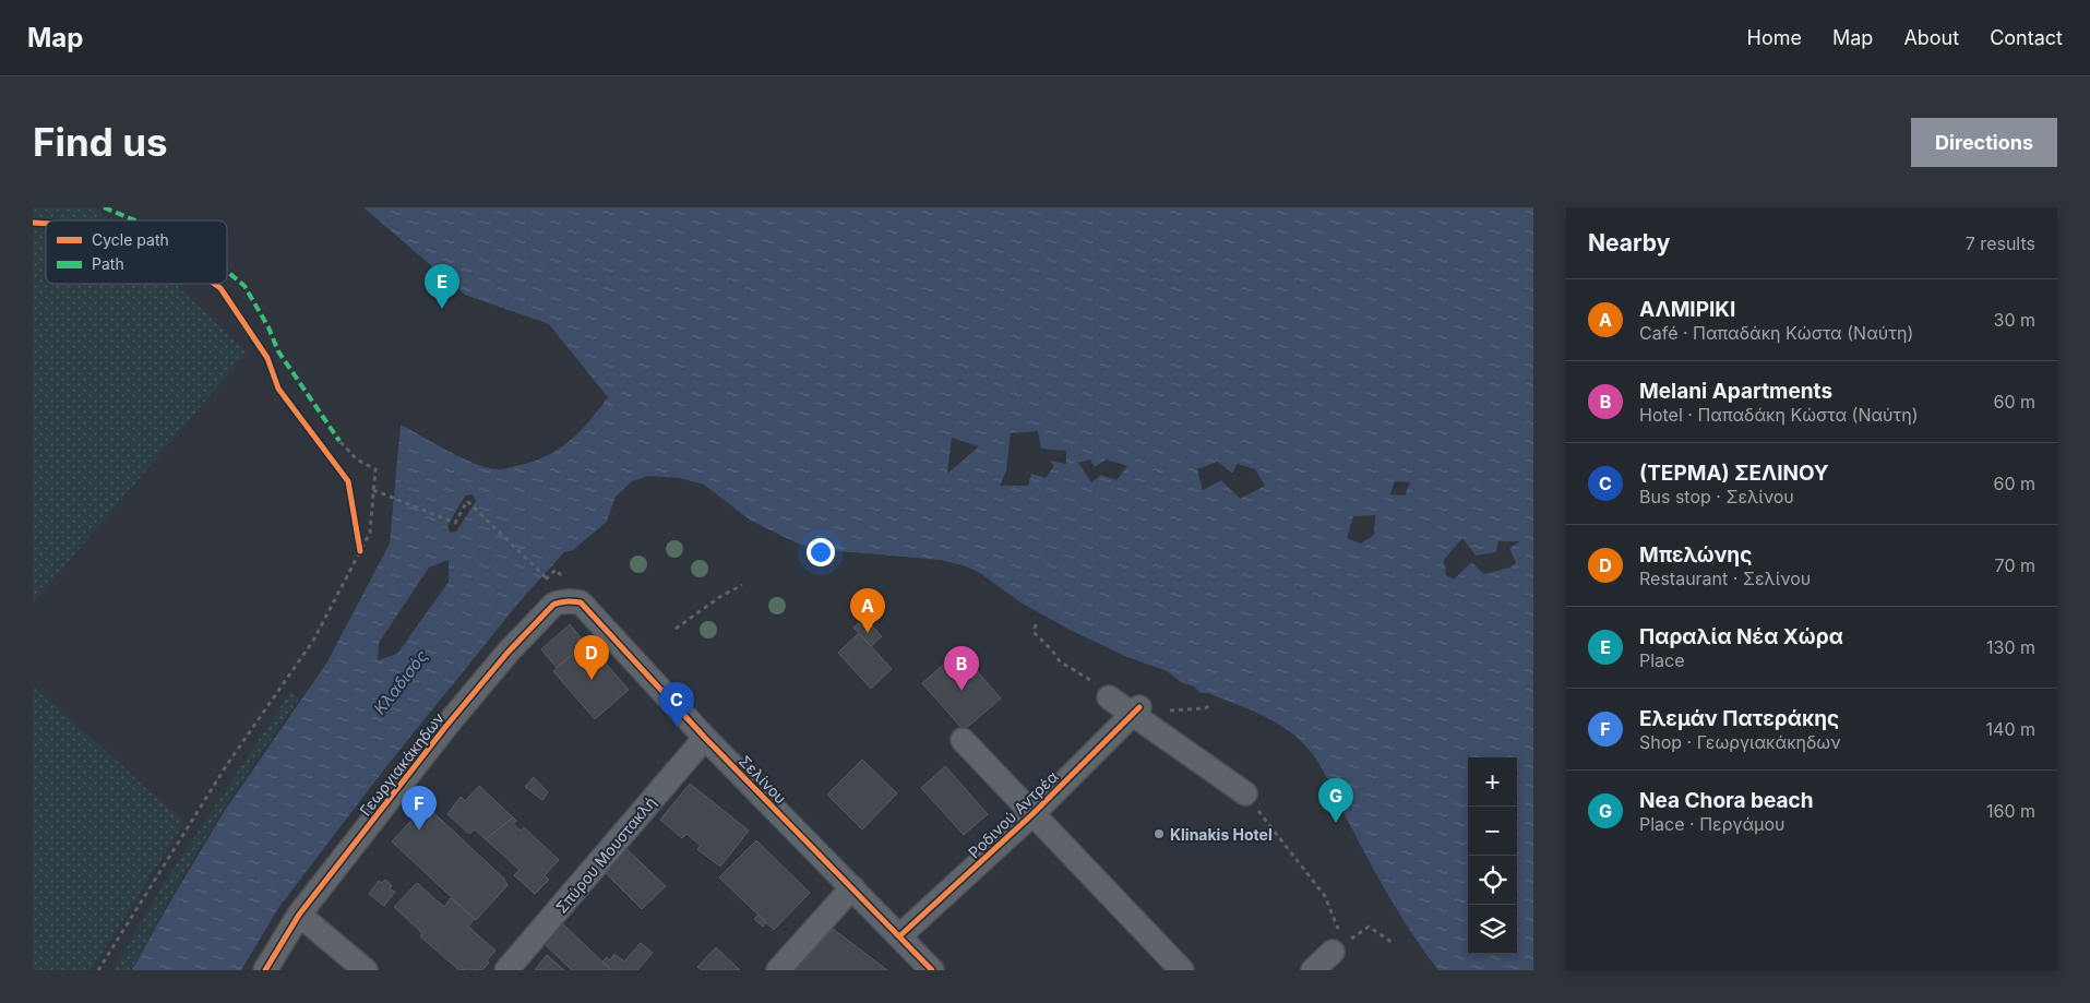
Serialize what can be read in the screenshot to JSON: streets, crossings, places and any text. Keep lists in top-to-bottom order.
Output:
{
  "streets": {
    "street": [
      "Γεωργιακάκηδων",
      "Σελίνου",
      "Ροδινού Αντρέα",
      "Σπύρου Μουστακλή"
    ]
  },
  "crossings": [
    ["Γεωργιακάκηδων", "Σελίνου"],
    ["Σελίνου", "Ροδινού Αντρέα"],
    ["Σελίνου", "Σπύρου Μουστακλή"]
  ],
  "water": ["Κλαδισός"],
  "places": ["Klinakis Hotel"],
  "legend": ["Cycle path", "Path"],
  "page": {
    "header": "Map",
    "nav": [
      "Home",
      "Map",
      "About",
      "Contact"
    ],
    "buttons": "Directions",
    "title": "Find us",
    "heading": ["Nearby", "7 results"],
    "pins": [
      "E",
      "A",
      "D",
      "B",
      "C",
      "G",
      "F"
    ],
    "list": [
      {
        "mark": "A",
        "name": "ΑΛΜΙΡΙΚΙ",
        "note": "Café · Παπαδάκη Κώστα (Ναύτη)",
        "value": "30 m"
      },
      {
        "mark": "B",
        "name": "Melani Apartments",
        "note": "Hotel · Παπαδάκη Κώστα (Ναύτη)",
        "value": "60 m"
      },
      {
        "mark": "C",
        "name": "(ΤΕΡΜΑ) ΣΕΛΙΝΟΥ",
        "note": "Bus stop · Σελίνου",
        "value": "60 m"
      },
      {
        "mark": "D",
        "name": "Μπελώνης",
        "note": "Restaurant · Σελίνου",
        "value": "70 m"
      },
      {
        "mark": "E",
        "name": "Παραλία Νέα Χώρα",
        "note": "Place",
        "value": "130 m"
      },
      {
        "mark": "F",
        "name": "Ελεμάν Πατεράκης",
        "note": "Shop · Γεωργιακάκηδων",
        "value": "140 m"
      },
      {
        "mark": "G",
        "name": "Nea Chora beach",
        "note": "Place · Περγάμου",
        "value": "160 m"
      }
    ],
    "map_buttons": ["+", "−"]
  }
}
